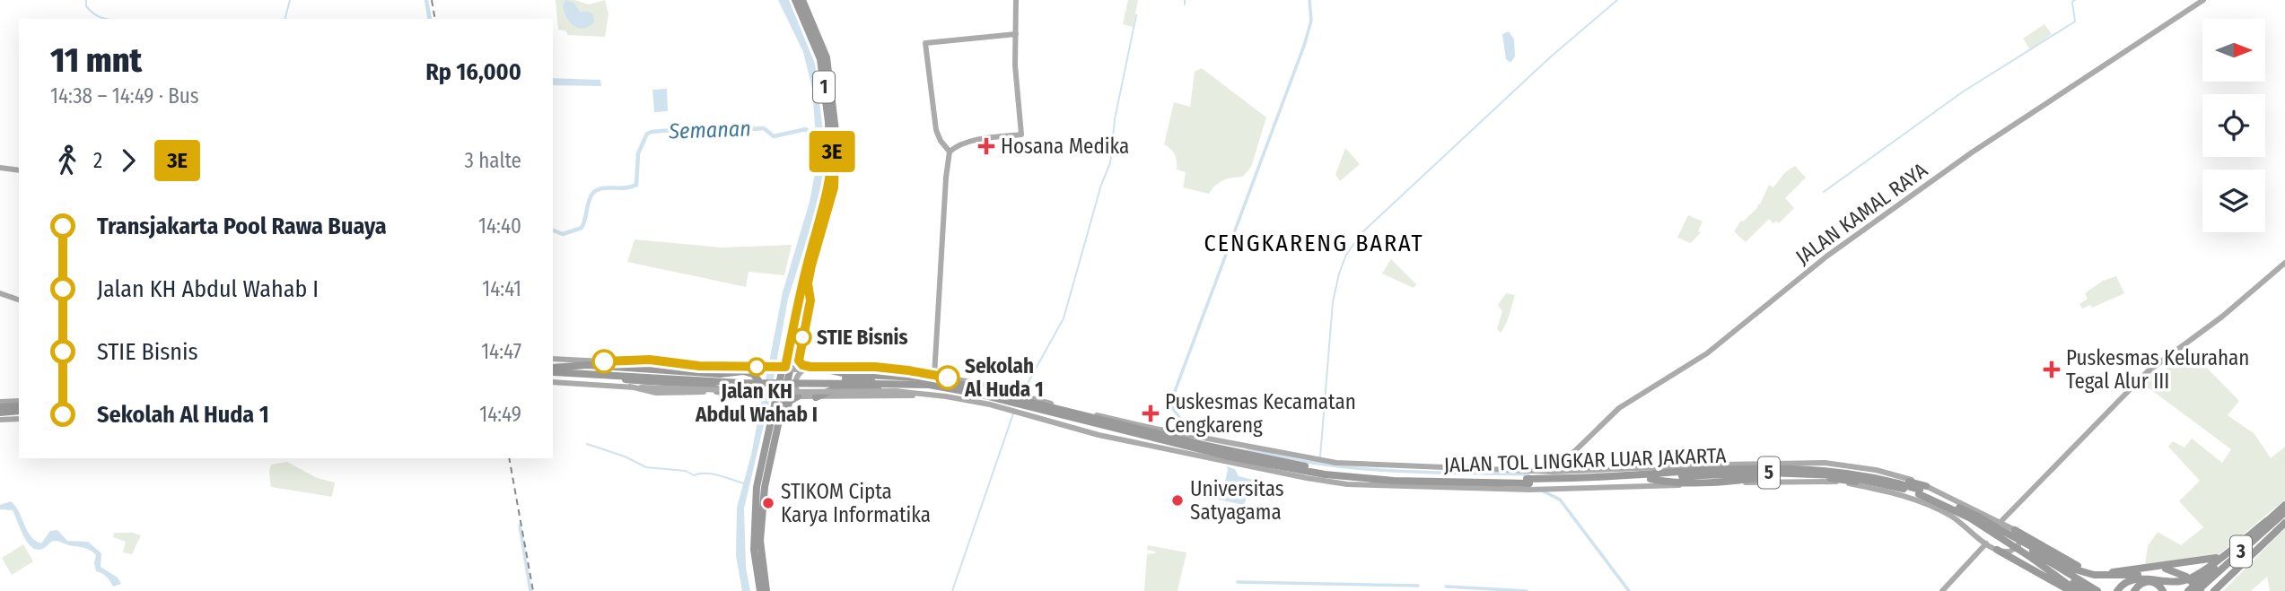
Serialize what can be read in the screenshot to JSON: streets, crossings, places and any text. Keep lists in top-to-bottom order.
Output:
{
  "streets": {
    "highway": [
      "1",
      "JALAN TOL LINGKAR LUAR JAKARTA",
      "5",
      "3"
    ],
    "main road": ["JALAN KAMAL RAYA"]
  },
  "districts": ["CENGKARENG BARAT"],
  "water": ["Semanan"],
  "places": {
    "health": ["Hosana Medika", "Puskesmas Kelurahan Tegal Alur III", "Puskesmas Kecamatan Cengkareng"],
    "other": [
      "STIE Bisnis",
      "Jalan KH Abdul Wahab I",
      "Sekolah Al Huda 1",
      "Universitas Satyagama",
      "STIKOM Cipta Karya Informatika"
    ]
  },
  "lines": ["bus line 3E"],
  "north": "right",
  "page": {
    "on_map": "3E",
    "heading": ["11 mnt", "14:38 – 14:49 · Bus", "Rp 16,000"],
    "legs": ["2", "3E", "3 halte"],
    "list": [
      {
        "name": "Transjakarta Pool Rawa Buaya",
        "value": "14:40"
      },
      {
        "name": "Jalan KH Abdul Wahab I",
        "value": "14:41"
      },
      {
        "name": "STIE Bisnis",
        "value": "14:47"
      },
      {
        "name": "Sekolah Al Huda 1",
        "value": "14:49"
      }
    ]
  }
}
